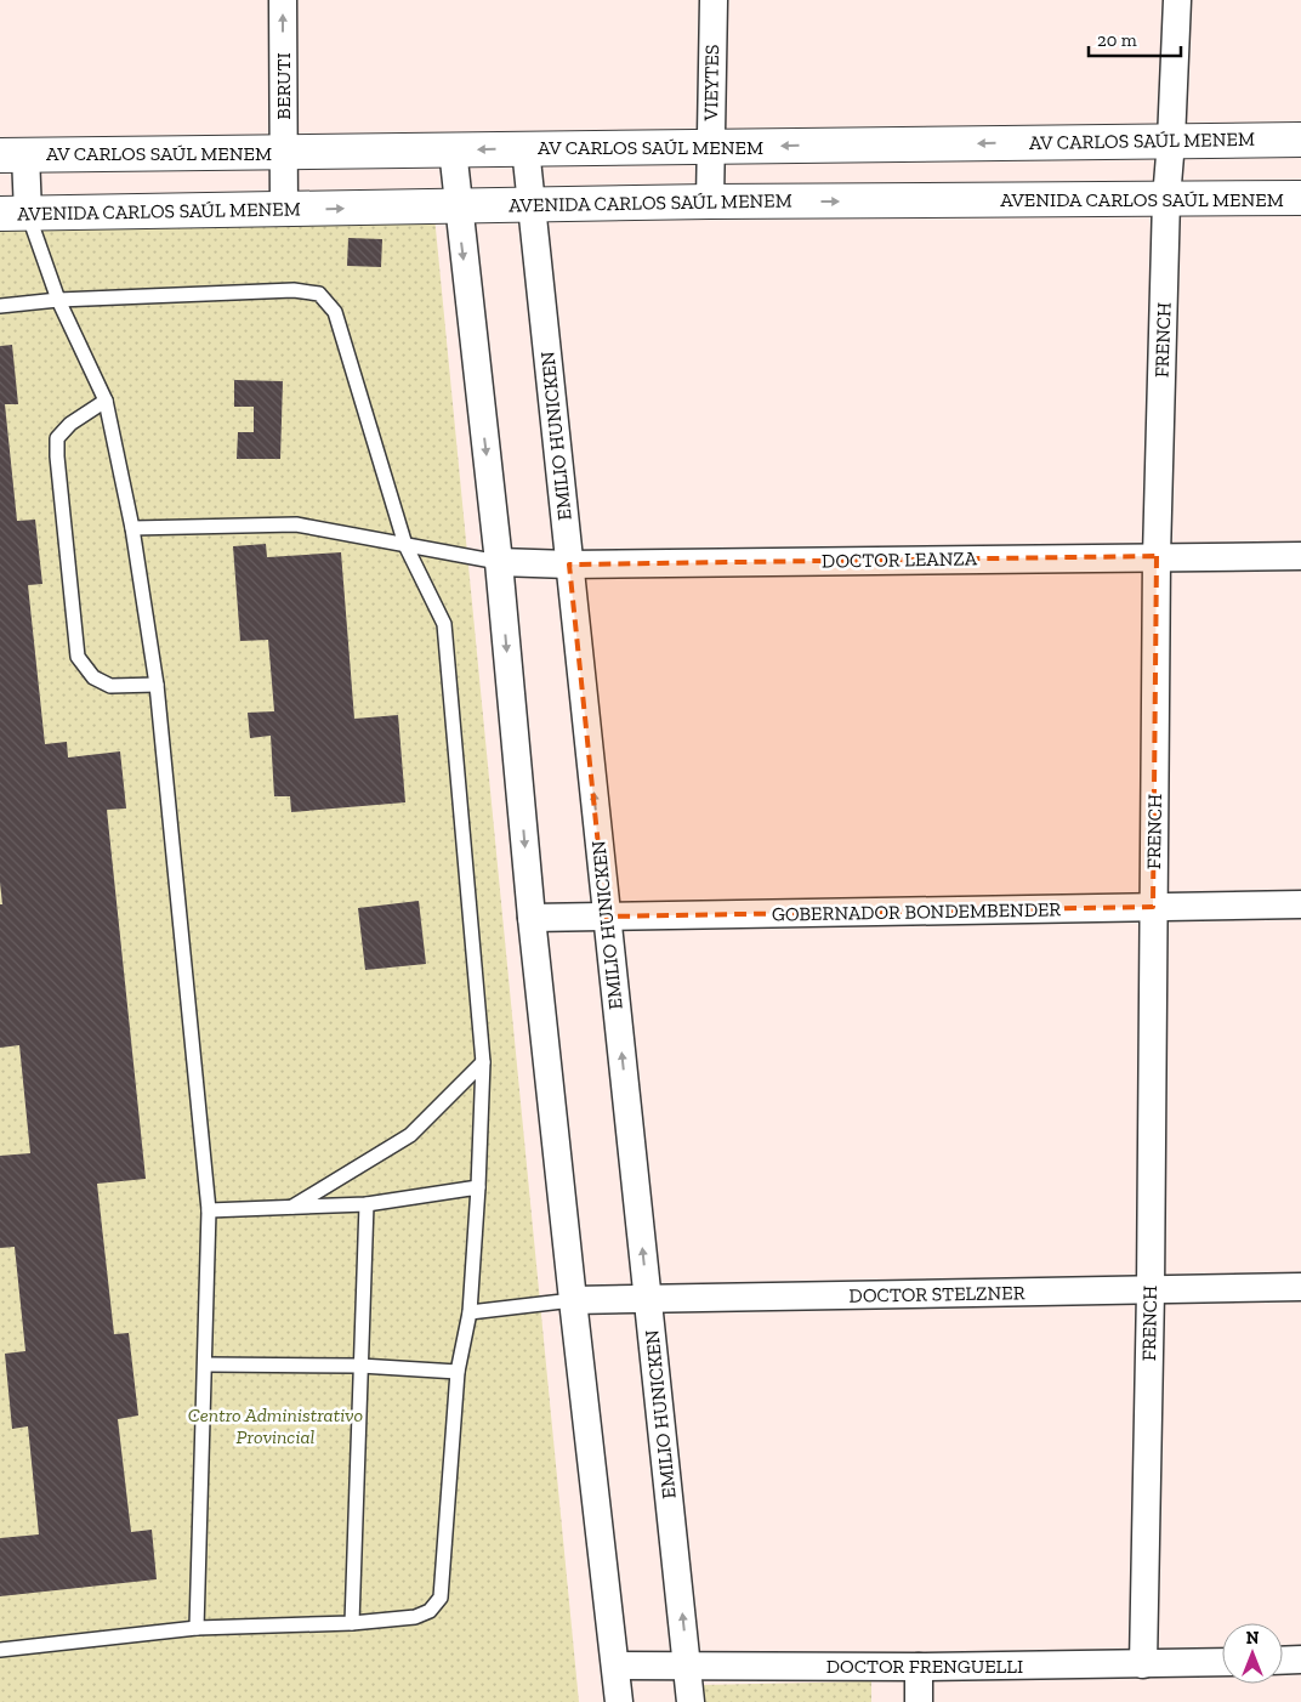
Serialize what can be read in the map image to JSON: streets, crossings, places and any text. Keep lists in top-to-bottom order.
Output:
{
  "streets": {
    "street": [
      "VIEYTES",
      "BERUTI",
      "AV CARLOS SAÚL MENEM",
      "AVENIDA CARLOS SAÚL MENEM",
      "FRENCH",
      "EMILIO HUNICKEN",
      "DOCTOR LEANZA",
      "GOBERNADOR BONDEMBENDER",
      "DOCTOR STELZNER",
      "DOCTOR FRENGUELLI"
    ]
  },
  "crossings": [
    ["VIEYTES", "AV CARLOS SAÚL MENEM"],
    ["VIEYTES", "AVENIDA CARLOS SAÚL MENEM"],
    ["BERUTI", "AV CARLOS SAÚL MENEM"],
    ["BERUTI", "AVENIDA CARLOS SAÚL MENEM"],
    ["AV CARLOS SAÚL MENEM", "FRENCH"],
    ["AV CARLOS SAÚL MENEM", "EMILIO HUNICKEN"],
    ["AVENIDA CARLOS SAÚL MENEM", "FRENCH"],
    ["AVENIDA CARLOS SAÚL MENEM", "EMILIO HUNICKEN"],
    ["FRENCH", "DOCTOR LEANZA"],
    ["FRENCH", "GOBERNADOR BONDEMBENDER"],
    ["FRENCH", "DOCTOR STELZNER"],
    ["FRENCH", "DOCTOR FRENGUELLI"],
    ["EMILIO HUNICKEN", "DOCTOR LEANZA"],
    ["EMILIO HUNICKEN", "GOBERNADOR BONDEMBENDER"],
    ["EMILIO HUNICKEN", "DOCTOR STELZNER"],
    ["EMILIO HUNICKEN", "DOCTOR FRENGUELLI"]
  ],
  "one_way": ["BERUTI", "AV CARLOS SAÚL MENEM", "AVENIDA CARLOS SAÚL MENEM"],
  "parks": ["Centro Administrativo Provincial"],
  "scale_bar": "20 m",
  "north": "top"
}
